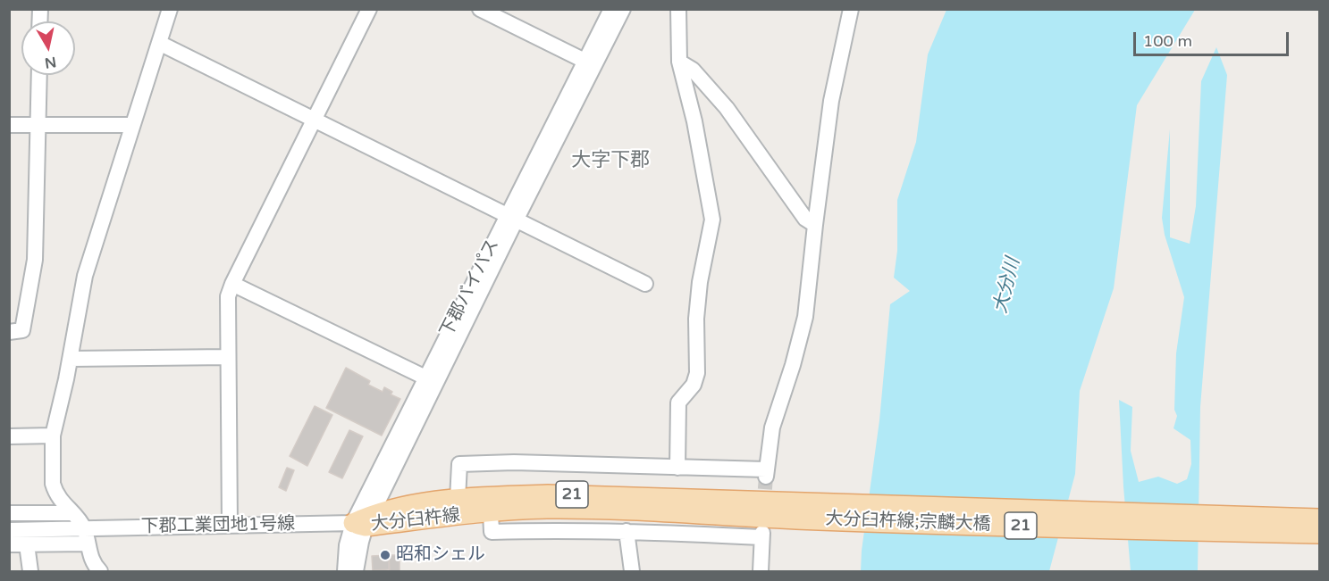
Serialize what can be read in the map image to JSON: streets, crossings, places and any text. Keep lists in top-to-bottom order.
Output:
{
  "streets": {
    "main road": ["21", "大分臼杵線", "大分臼杵線;宗麟大橋"],
    "street": ["下郡バイパス", "下郡工業団地1号線"]
  },
  "crossings": [
    ["下郡バイパス", "大分臼杵線"],
    ["下郡バイパス", "下郡工業団地1号線"],
    ["21", "大分臼杵線;宗麟大橋"],
    ["大分臼杵線", "大分臼杵線;宗麟大橋"],
    ["大分臼杵線", "下郡工業団地1号線"]
  ],
  "districts": ["大字下郡"],
  "water": ["大分川"],
  "places": ["昭和シェル"],
  "scale_bar": "100 m",
  "north": "bottom"
}
